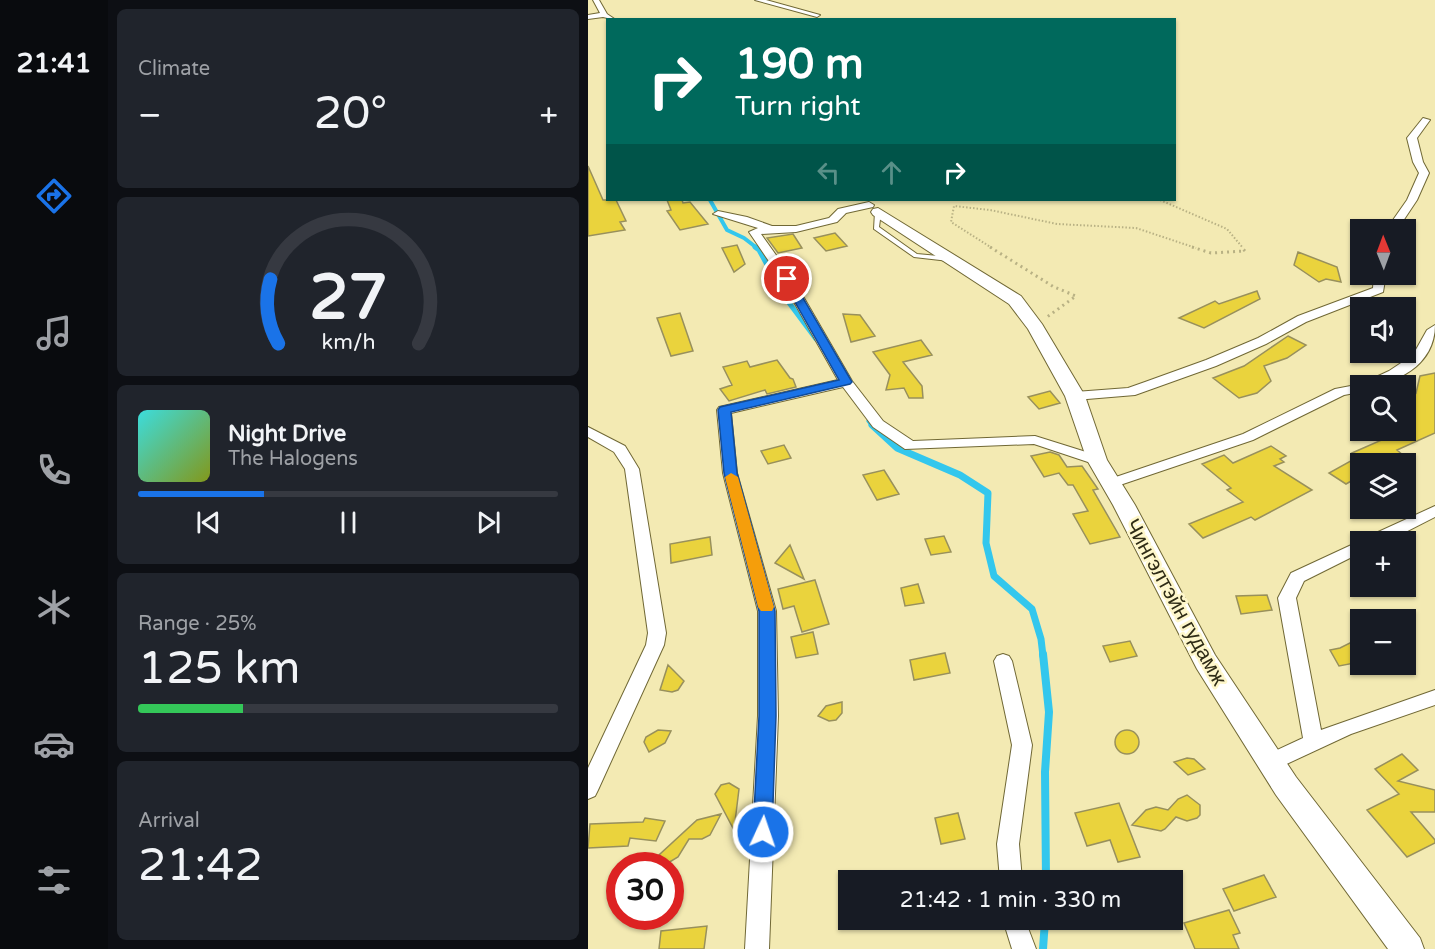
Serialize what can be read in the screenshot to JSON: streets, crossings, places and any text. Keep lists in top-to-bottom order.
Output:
{
  "streets": {
    "main road": ["Чингэлтэйн гудамж"]
  },
  "north": "top",
  "page": {
    "tabs": "21:41",
    "tile": [
      "Climate",
      ["Range · 25%", "125 km"],
      ["Arrival", "21:42"]
    ],
    "turn": ["190 m", "Turn right"],
    "heat": ["−", "20°", "+"],
    "map_buttons": ["+", "−"],
    "song": ["Night Drive", "The Halogens"],
    "limit": "30",
    "trip": "21:42 · 1 min · 330 m",
    "gauge": ["27", "km/h"]
  }
}
